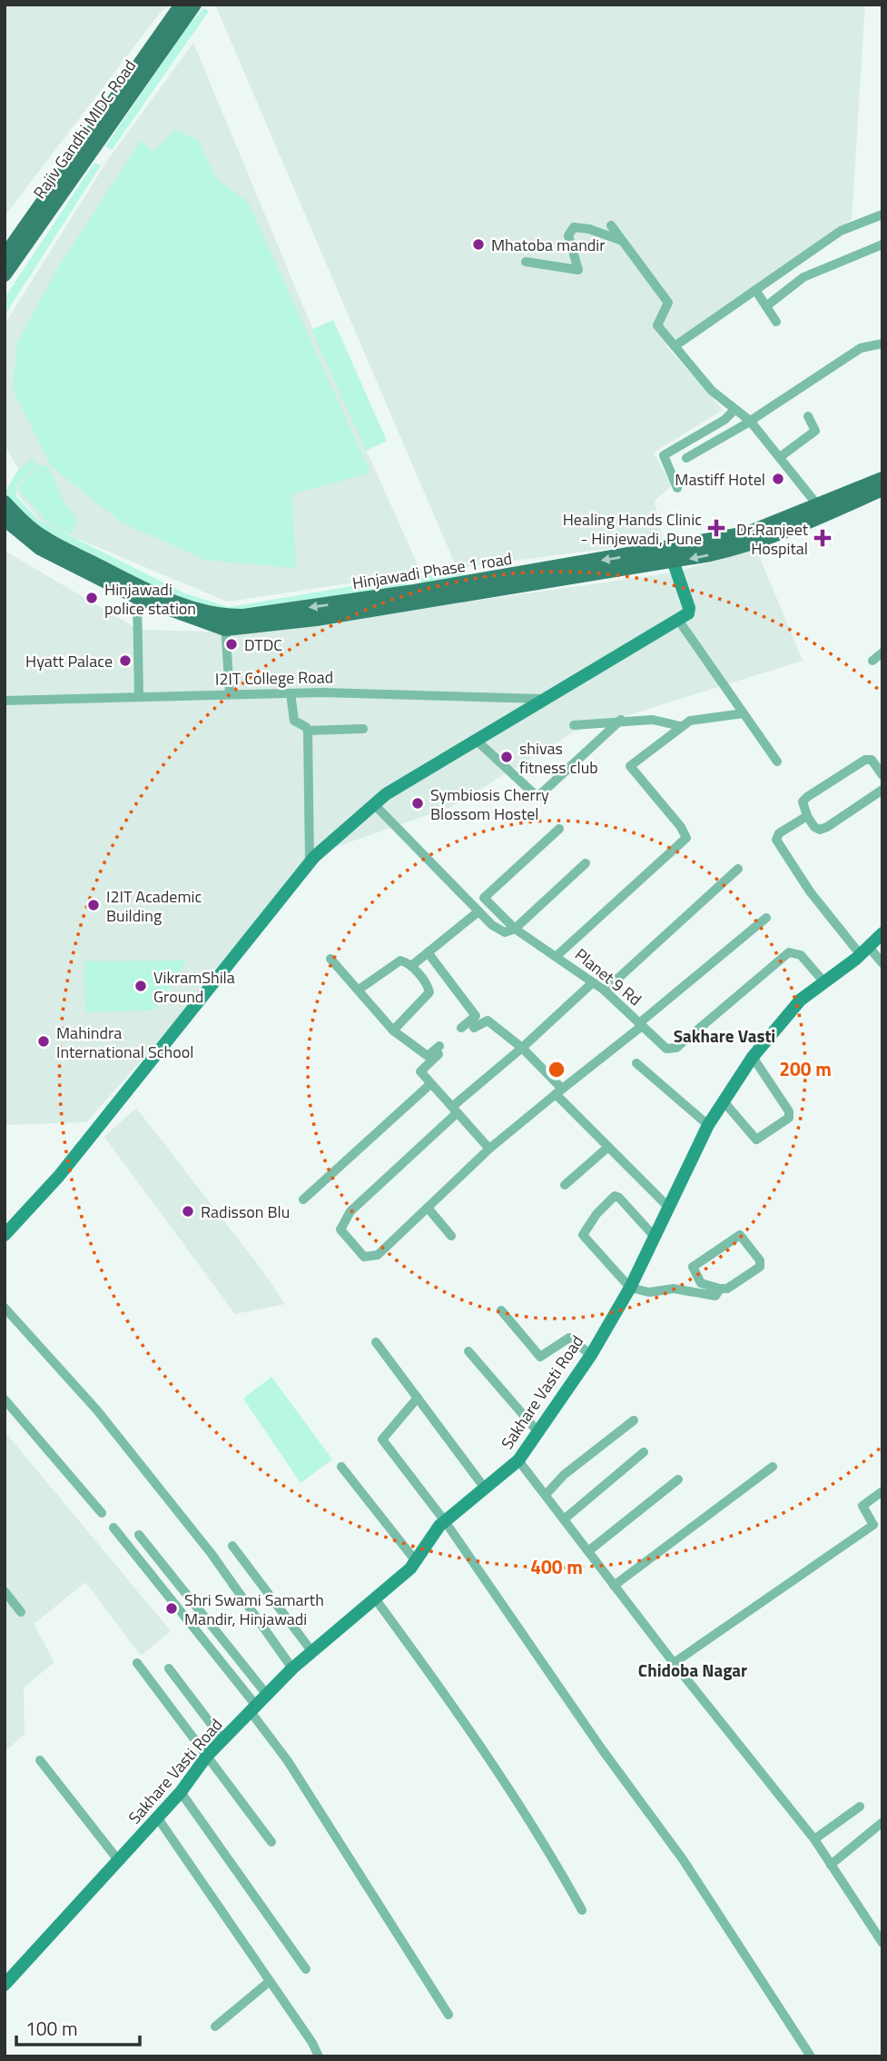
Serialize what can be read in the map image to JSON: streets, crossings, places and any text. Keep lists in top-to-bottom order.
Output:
{
  "streets": {
    "main road": ["Rajiv Gandhi MIDC Road", "Hinjawadi Phase 1 road"],
    "street": ["I2IT College Road", "Planet 9 Rd", "Sakhare Vasti Road"]
  },
  "crossings": [
    ["Planet 9 Rd", "Sakhare Vasti Road"]
  ],
  "one_way": ["Hinjawadi Phase 1 road"],
  "districts": ["Sakhare Vasti", "Chidoba Nagar"],
  "places": {
    "other": [
      "Mhatoba mandir",
      "Mastiff Hotel",
      "Hinjawadi police station",
      "DTDC",
      "Hyatt Palace",
      "shivas fitness club",
      "Symbiosis Cherry Blossom Hostel",
      "I2IT Academic Building",
      "VikramShila Ground",
      "Mahindra International School",
      "Radisson Blu",
      "Shri Swami Samarth Mandir, Hinjawadi"
    ],
    "health": ["Healing Hands Clinic - Hinjewadi, Pune", "Dr.Ranjeet Hospital"]
  },
  "scale_bar": "100 m",
  "rings": ["200 m", "400 m"]
}
